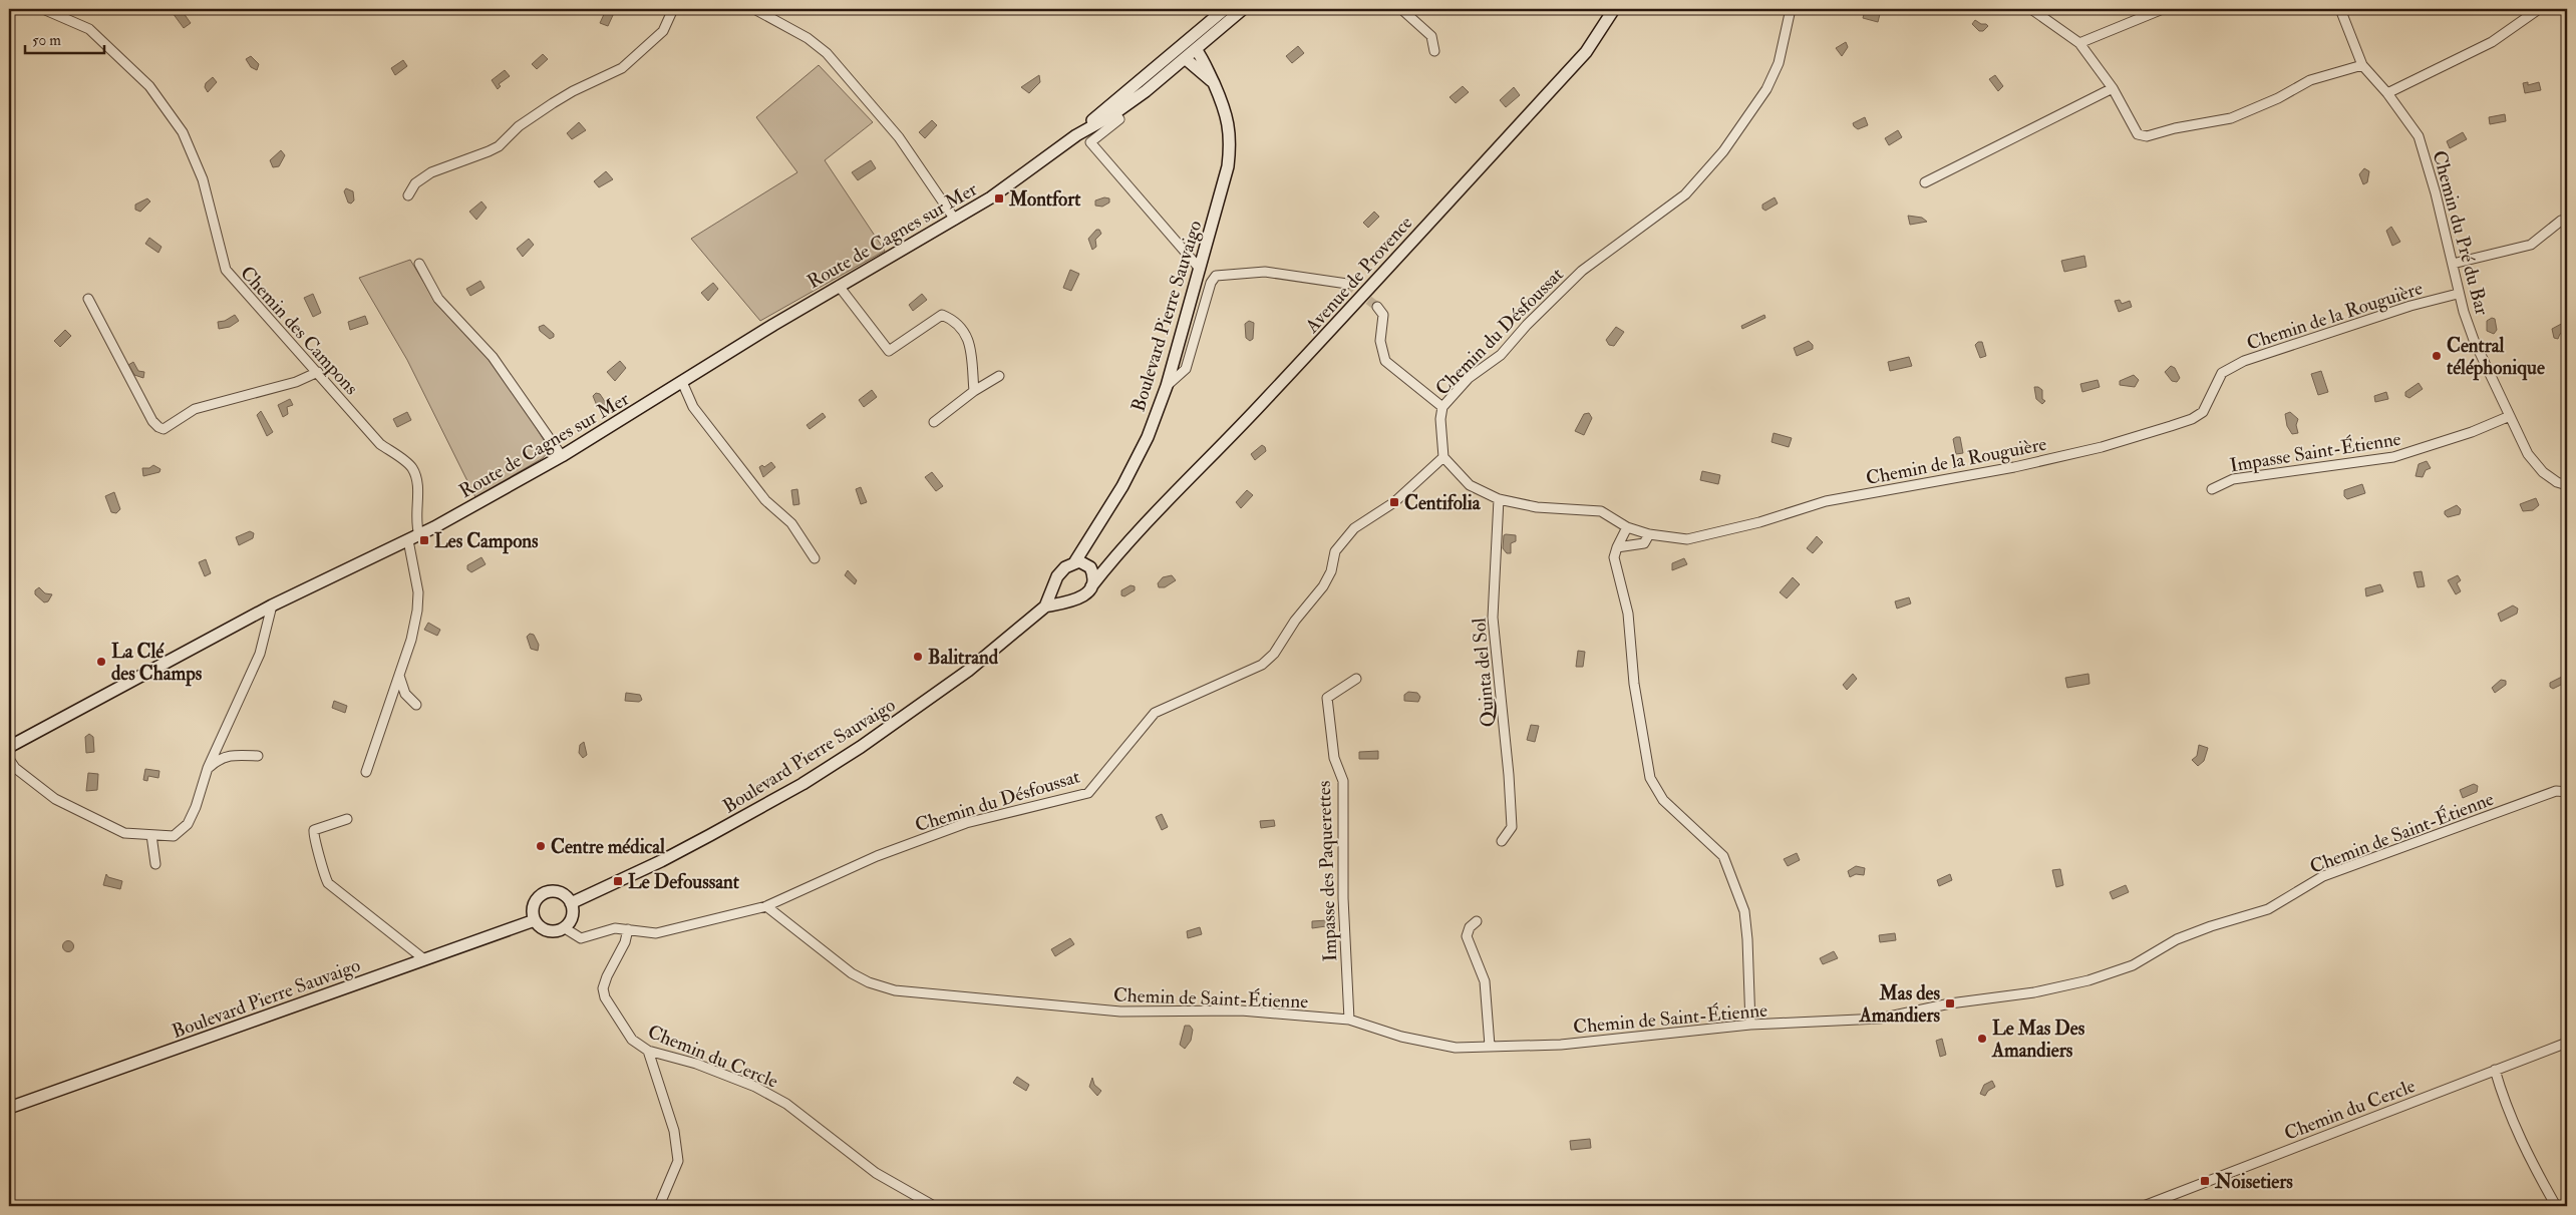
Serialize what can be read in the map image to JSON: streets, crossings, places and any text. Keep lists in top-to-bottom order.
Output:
{
  "streets": {
    "main road": ["Route de Cagnes sur Mer", "Avenue de Provence", "Boulevard Pierre Sauvaigo"],
    "street": [
      "Chemin du Pré du Bar",
      "Chemin de la Rouguière",
      "Chemin des Campons",
      "Chemin du Désfoussat",
      "Impasse Saint-Étienne",
      "Quinta del Sol",
      "Chemin de Saint-Étienne",
      "Impasse des Paquerettes",
      "Chemin du Cercle"
    ]
  },
  "crossings": [
    ["Chemin du Pré du Bar", "Chemin de la Rouguière"],
    ["Chemin du Pré du Bar", "Impasse Saint-Étienne"],
    ["Route de Cagnes sur Mer", "Boulevard Pierre Sauvaigo"],
    ["Route de Cagnes sur Mer", "Chemin des Campons"],
    ["Avenue de Provence", "Boulevard Pierre Sauvaigo"],
    ["Chemin de la Rouguière", "Chemin du Désfoussat"],
    ["Chemin de la Rouguière", "Quinta del Sol"],
    ["Boulevard Pierre Sauvaigo", "Chemin du Désfoussat"],
    ["Chemin du Désfoussat", "Chemin de Saint-Étienne"],
    ["Chemin du Désfoussat", "Chemin du Cercle"],
    ["Chemin de Saint-Étienne", "Impasse des Paquerettes"]
  ],
  "places": {
    "transit": [
      "Montfort",
      "Centifolia",
      "Les Campons",
      "Le Defoussant",
      "Mas des Amandiers",
      "Noisetiers"
    ],
    "other": [
      "Central téléphonique",
      "Balitrand",
      "La Clé des Champs",
      "Centre médical",
      "Le Mas Des Amandiers"
    ]
  },
  "scale_bar": "50 m"
}
